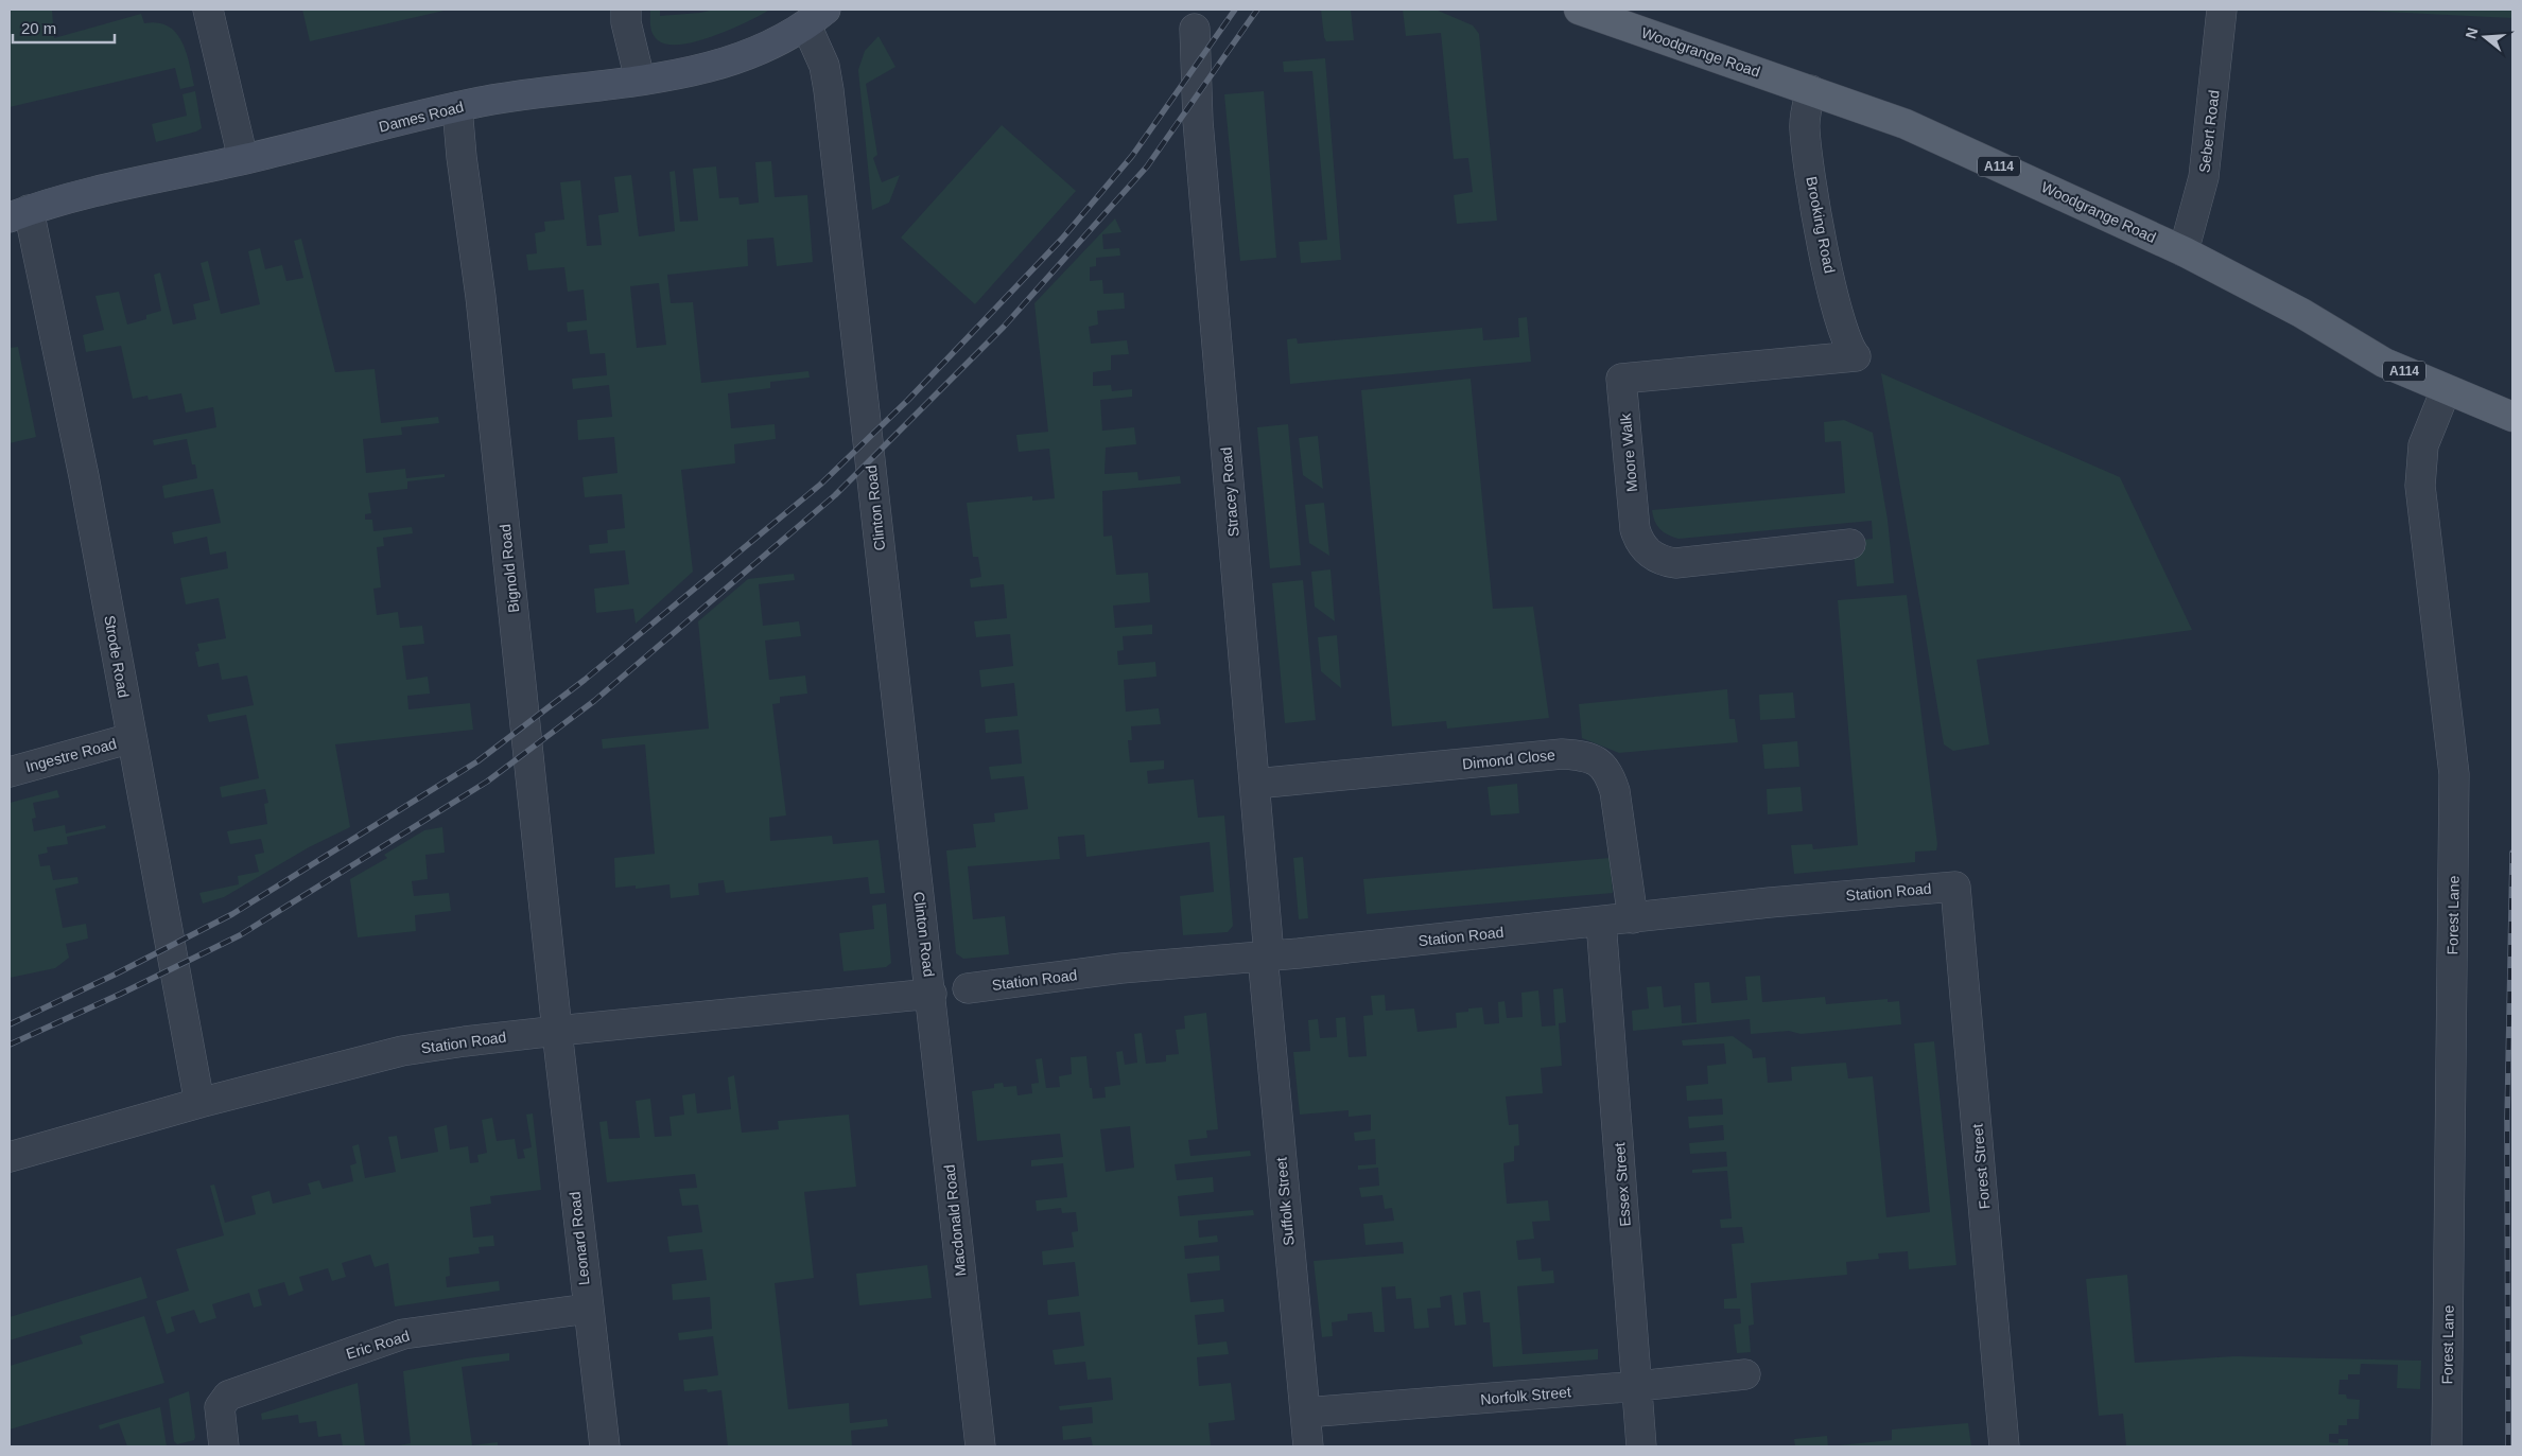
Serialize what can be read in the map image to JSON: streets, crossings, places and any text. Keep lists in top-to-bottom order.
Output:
{
  "streets": {
    "main road": ["Woodgrange Road", "Dames Road", "A114"],
    "street": [
      "Sebert Road",
      "Brooking Road",
      "Moore Walk",
      "Stracey Road",
      "Clinton Road",
      "Bignold Road",
      "Strode Road",
      "Ingestre Road",
      "Dimond Close",
      "Station Road",
      "Forest Lane",
      "Forest Street",
      "Essex Street",
      "Suffolk Street",
      "Macdonald Road",
      "Leonard Road",
      "Eric Road",
      "Norfolk Street"
    ]
  },
  "crossings": [
    ["Woodgrange Road", "Sebert Road"],
    ["Woodgrange Road", "Brooking Road"],
    ["Woodgrange Road", "Forest Lane"],
    ["Dames Road", "Clinton Road"],
    ["Dames Road", "Bignold Road"],
    ["Dames Road", "Strode Road"],
    ["Brooking Road", "Moore Walk"],
    ["Stracey Road", "Dimond Close"],
    ["Stracey Road", "Station Road"],
    ["Stracey Road", "Suffolk Street"],
    ["Clinton Road", "Station Road"],
    ["Clinton Road", "Macdonald Road"],
    ["Bignold Road", "Station Road"],
    ["Bignold Road", "Leonard Road"],
    ["Strode Road", "Ingestre Road"],
    ["Strode Road", "Station Road"],
    ["Dimond Close", "Station Road"],
    ["Station Road", "Forest Street"],
    ["Station Road", "Essex Street"],
    ["Station Road", "Suffolk Street"],
    ["Station Road", "Macdonald Road"],
    ["Station Road", "Leonard Road"],
    ["Essex Street", "Norfolk Street"],
    ["Suffolk Street", "Norfolk Street"],
    ["Leonard Road", "Eric Road"]
  ],
  "scale_bar": "20 m",
  "north": "left"
}
